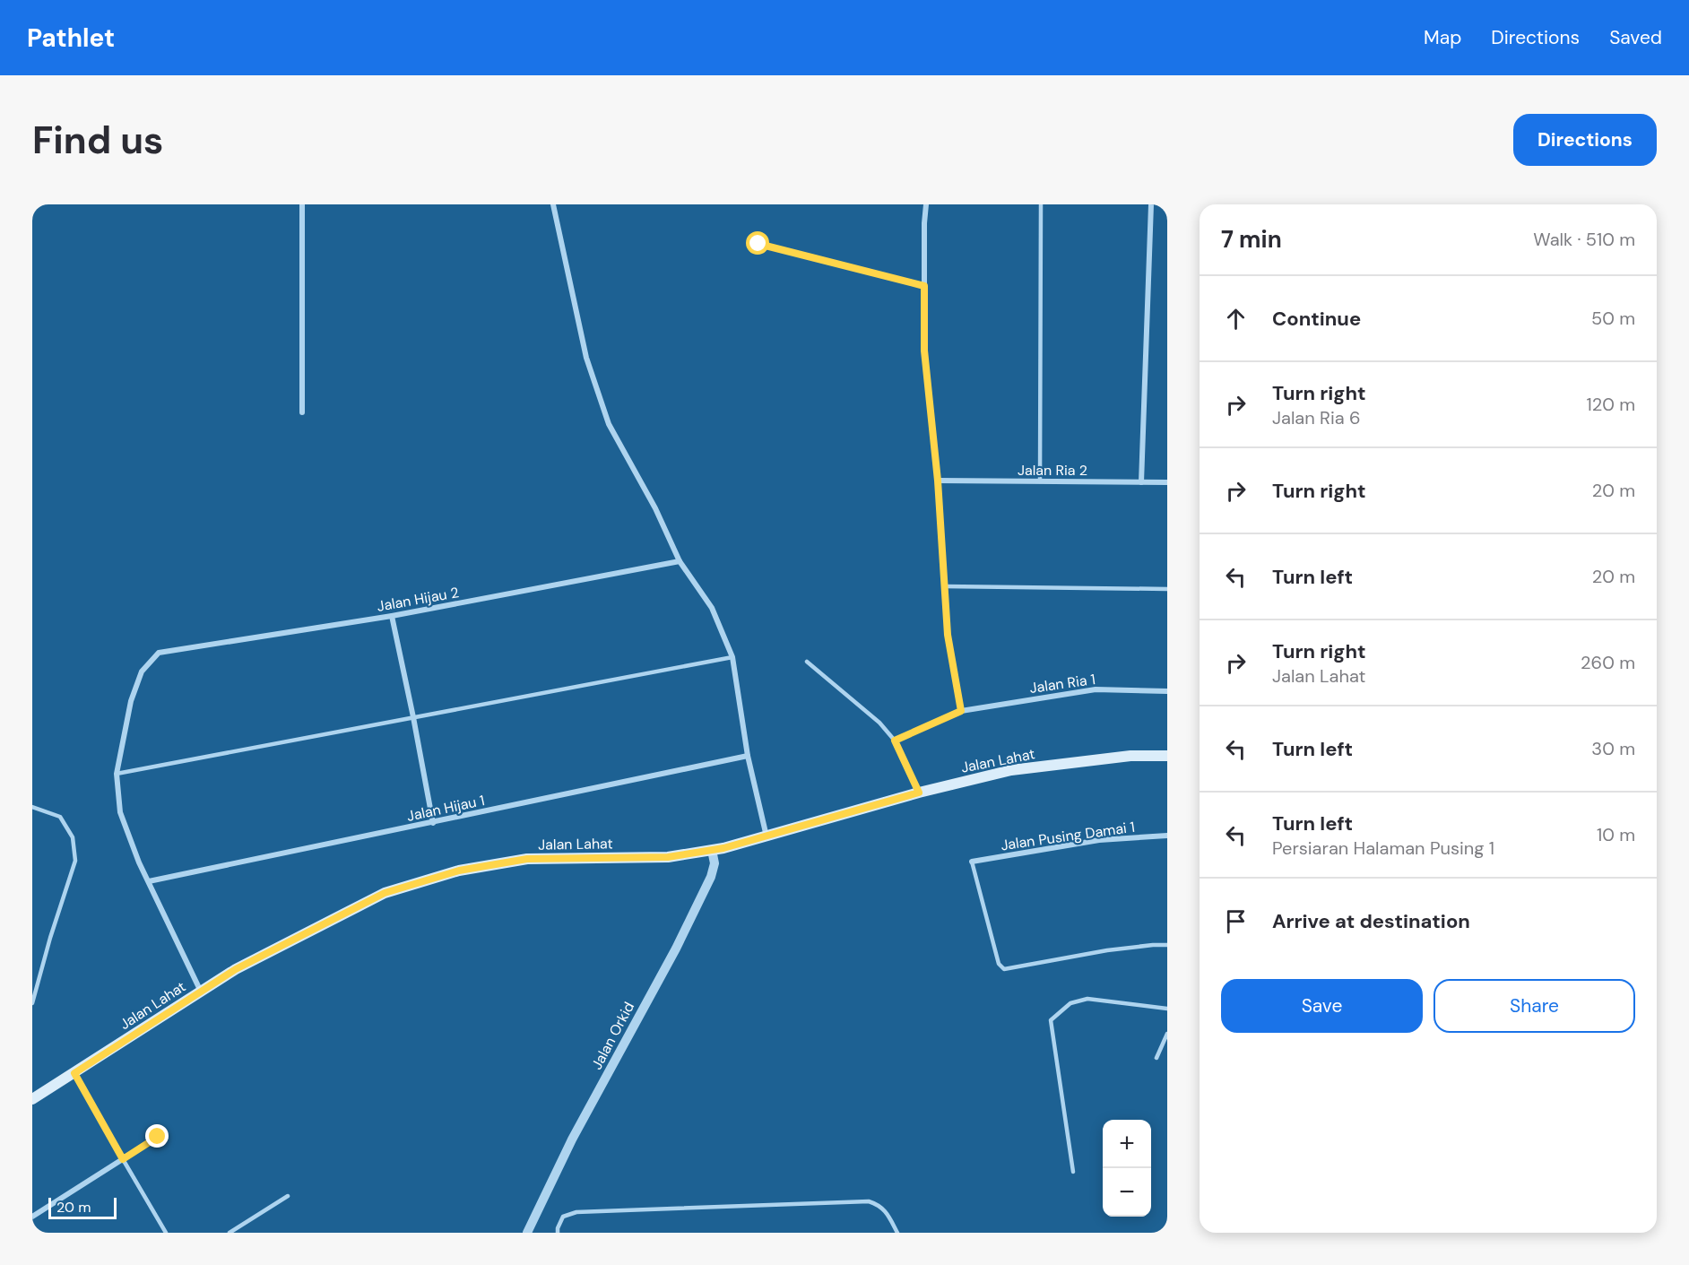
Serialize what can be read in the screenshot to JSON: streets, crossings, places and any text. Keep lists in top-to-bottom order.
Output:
{
  "streets": {
    "main road": ["Jalan Lahat"],
    "street": [
      "Jalan Ria 2",
      "Jalan Hijau 2",
      "Jalan Ria 1",
      "Jalan Hijau 1",
      "Jalan Pusing Damai 1",
      "Jalan Orkid"
    ]
  },
  "crossings": [
    ["Jalan Lahat", "Jalan Orkid"]
  ],
  "scale_bar": "20 m",
  "page": {
    "header": "Pathlet",
    "nav": ["Map", "Directions", "Saved"],
    "buttons": [
      "Directions",
      ["Save", "Share"]
    ],
    "title": "Find us",
    "heading": ["7 min", "Walk · 510 m"],
    "list": [
      ["Continue", "50 m"],
      ["Turn right", "Jalan Ria 6", "120 m"],
      ["Turn right", "20 m"],
      ["Turn left", "20 m"],
      ["Turn right", "Jalan Lahat", "260 m"],
      ["Turn left", "30 m"],
      ["Turn left", "Persiaran Halaman Pusing 1", "10 m"],
      "Arrive at destination"
    ],
    "map_buttons": ["+", "−"],
    "scale": "20 m"
  }
}
